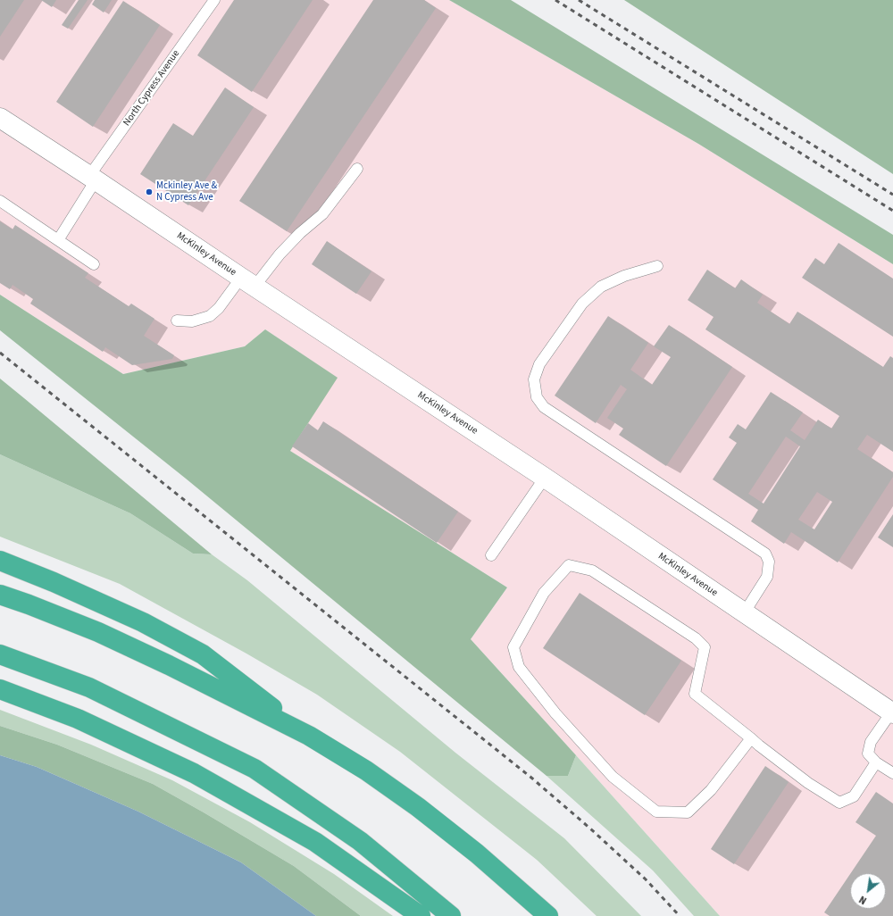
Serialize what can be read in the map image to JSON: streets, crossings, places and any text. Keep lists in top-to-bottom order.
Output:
{
  "streets": {
    "main road": ["McKinley Avenue"],
    "lane": ["North Cypress Avenue"]
  },
  "crossings": [
    ["North Cypress Avenue", "McKinley Avenue"]
  ],
  "places": ["Mckinley Ave & N Cypress Ave"],
  "north": "bottom left"
}
